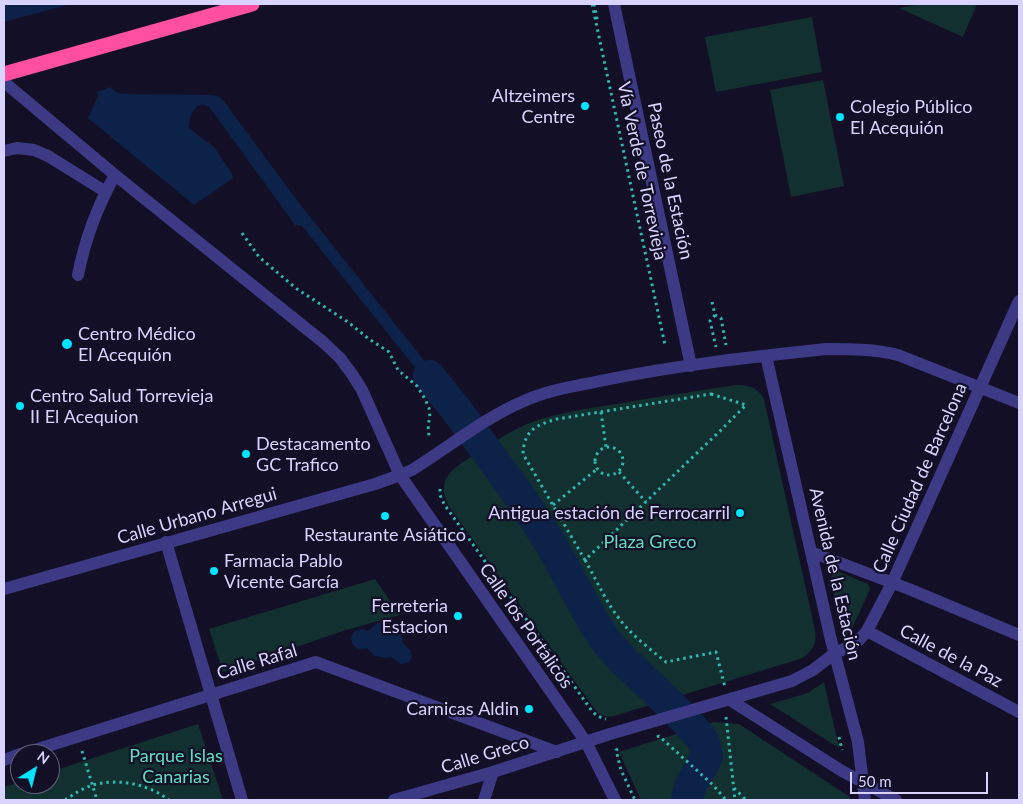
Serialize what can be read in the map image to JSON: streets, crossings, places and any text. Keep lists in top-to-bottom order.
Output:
{
  "streets": {
    "street": [
      "Paseo de la Estación",
      "Calle Ciudad de Barcelona",
      "Calle Urbano Arregui",
      "Avenida de la Estación",
      "Calle los Portalicos",
      "Calle de la Paz",
      "Calle Rafal",
      "Calle Greco"
    ]
  },
  "crossings": [
    ["Paseo de la Estación", "Calle Urbano Arregui"],
    ["Calle Ciudad de Barcelona", "Avenida de la Estación"],
    ["Calle Ciudad de Barcelona", "Calle de la Paz"],
    ["Calle Urbano Arregui", "Calle los Portalicos"],
    ["Calle los Portalicos", "Calle Greco"],
    ["Calle Rafal", "Calle Greco"]
  ],
  "parks": ["Plaza Greco", "Parque Islas Canarias"],
  "places": [
    "Altzeimers Centre",
    "Colegio Público El Acequión",
    "Centro Médico El Acequión",
    "Centro Salud Torrevieja II El Acequion",
    "Destacamento GC Trafico",
    "Antigua estación de Ferrocarril",
    "Restaurante Asiático",
    "Farmacia Pablo Vicente García",
    "Ferreteria Estacion",
    "Carnicas Aldin"
  ],
  "scale_bar": "50 m",
  "north": "top right"
}
